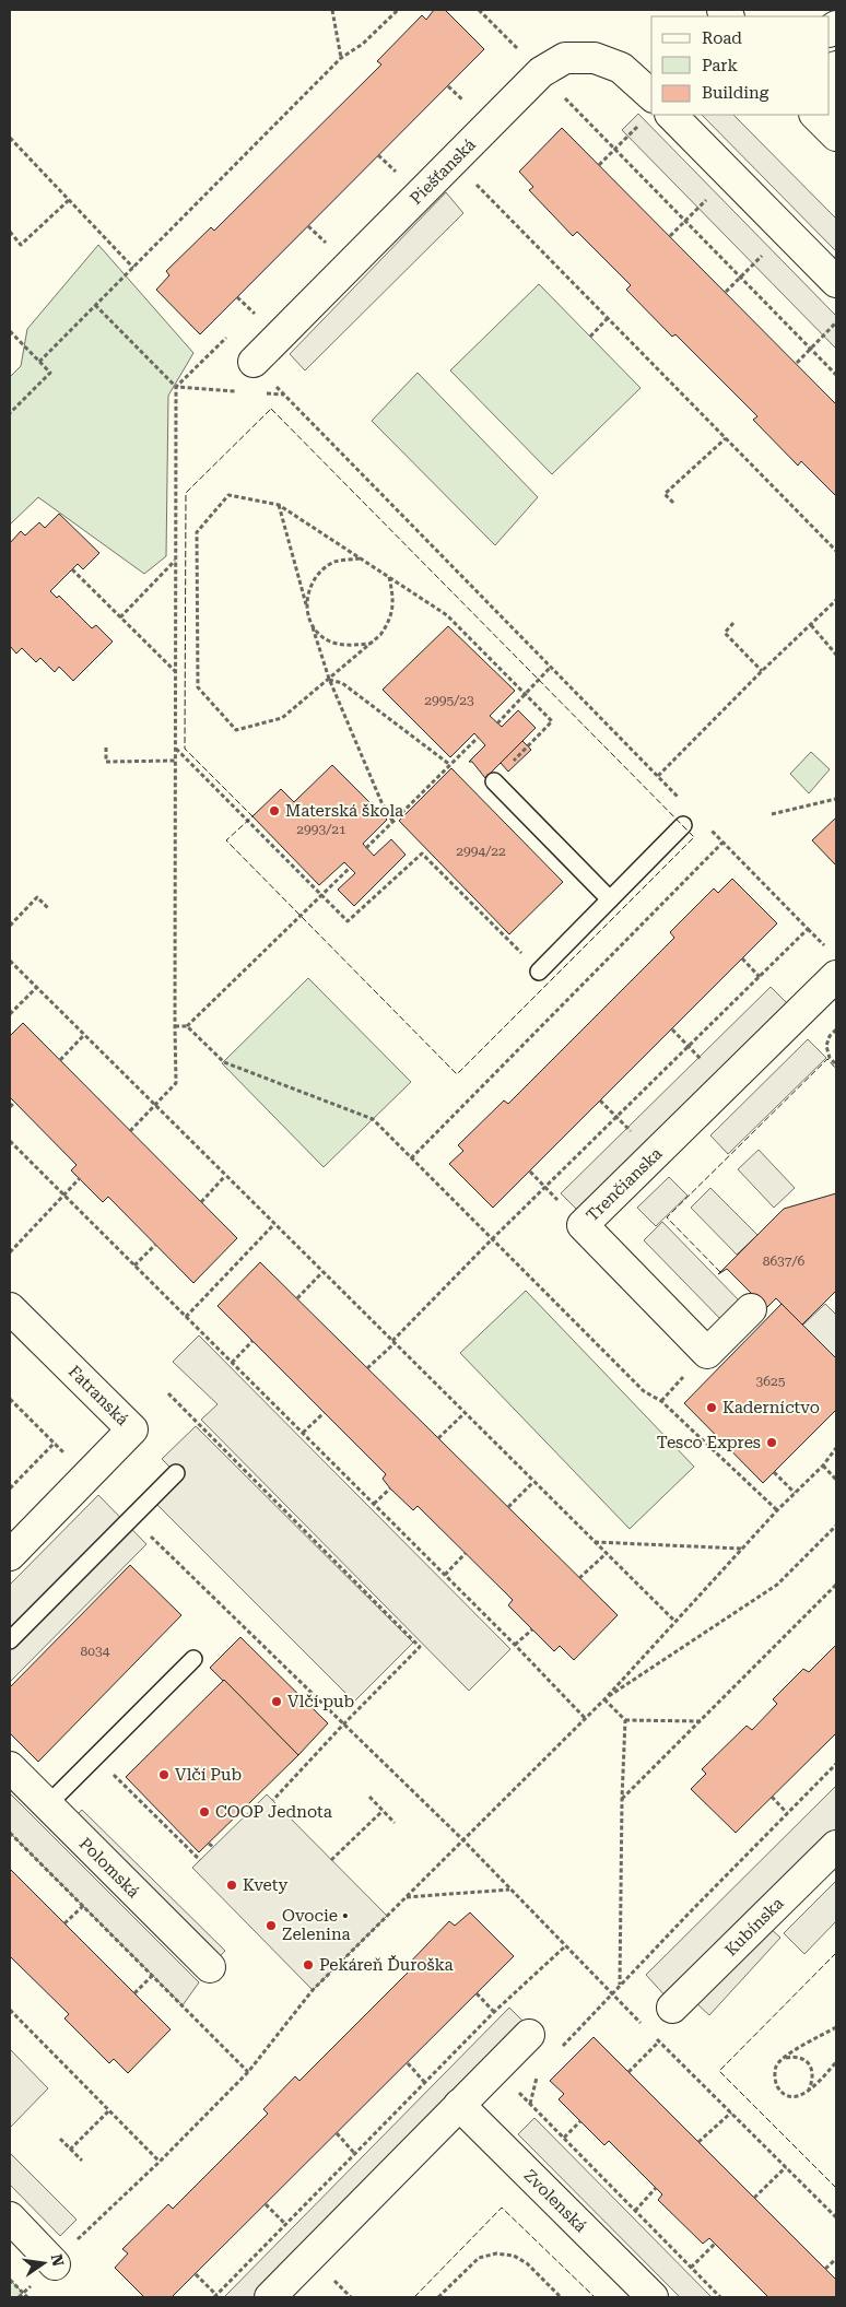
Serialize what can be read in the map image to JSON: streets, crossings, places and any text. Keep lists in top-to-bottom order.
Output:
{
  "streets": {
    "street": [
      "Piešťanská",
      "Trenčianska",
      "Fatranská",
      "Polomská",
      "Kubínska",
      "Zvolenská"
    ]
  },
  "places": [
    "Materská škola",
    "Kaderníctvo",
    "Tesco Expres",
    "Vlčí pub",
    "Vlčí Pub",
    "COOP Jednota",
    "Kvety",
    "Ovocie • Zelenina",
    "Pekáreň Ďuroška"
  ],
  "house_numbers": [
    "2995/23",
    "2993/21",
    "2994/22",
    "8637/6",
    "3625",
    "8034"
  ],
  "legend": ["Road", "Park", "Building"],
  "north": "right"
}
